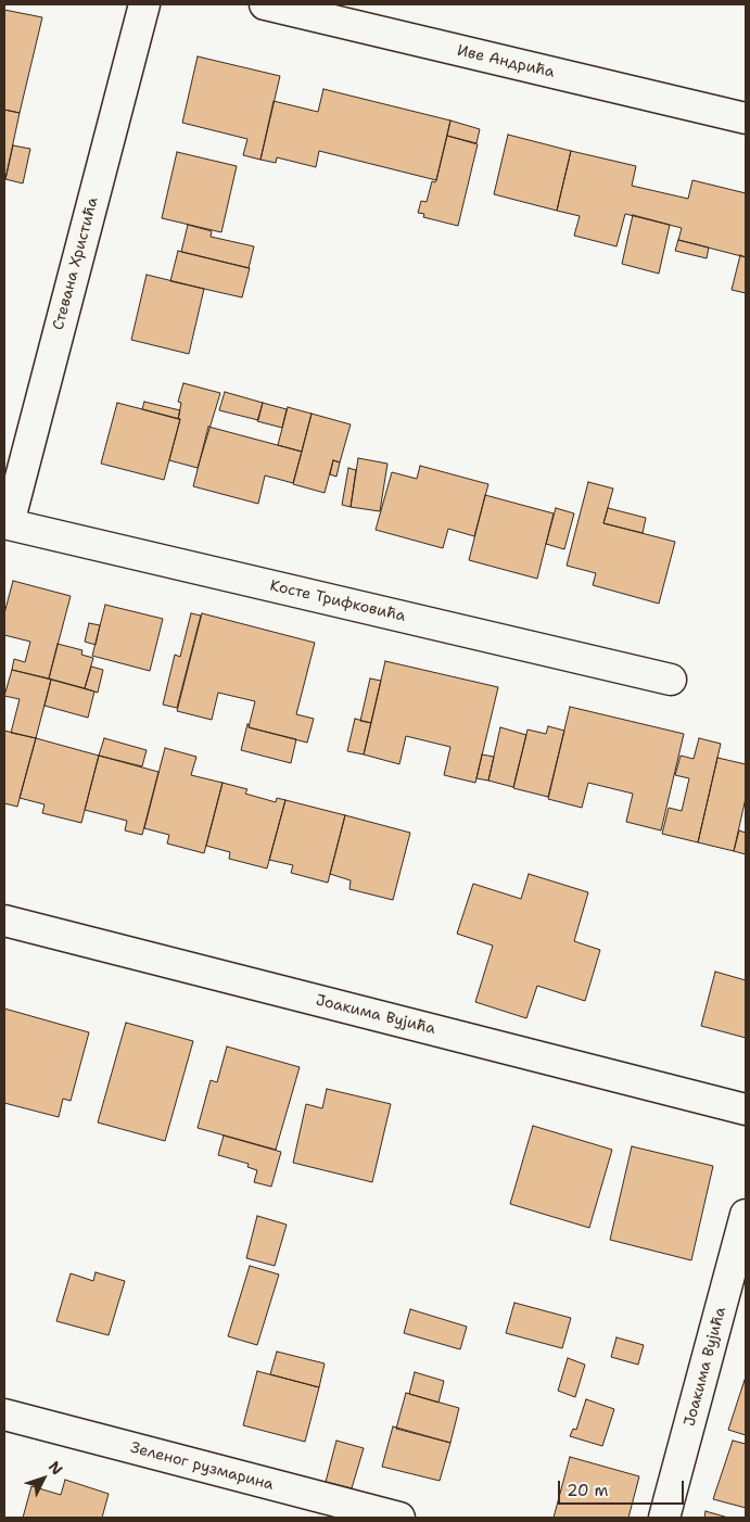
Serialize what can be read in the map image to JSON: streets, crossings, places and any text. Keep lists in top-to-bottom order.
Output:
{
  "streets": {
    "street": [
      "Иве Андрића",
      "Стевана Христића",
      "Косте Трифковића",
      "Јоакима Вујића",
      "Зеленог рузмарина"
    ]
  },
  "crossings": [
    ["Стевана Христића", "Косте Трифковића"]
  ],
  "scale_bar": "20 m",
  "north": "top right"
}
